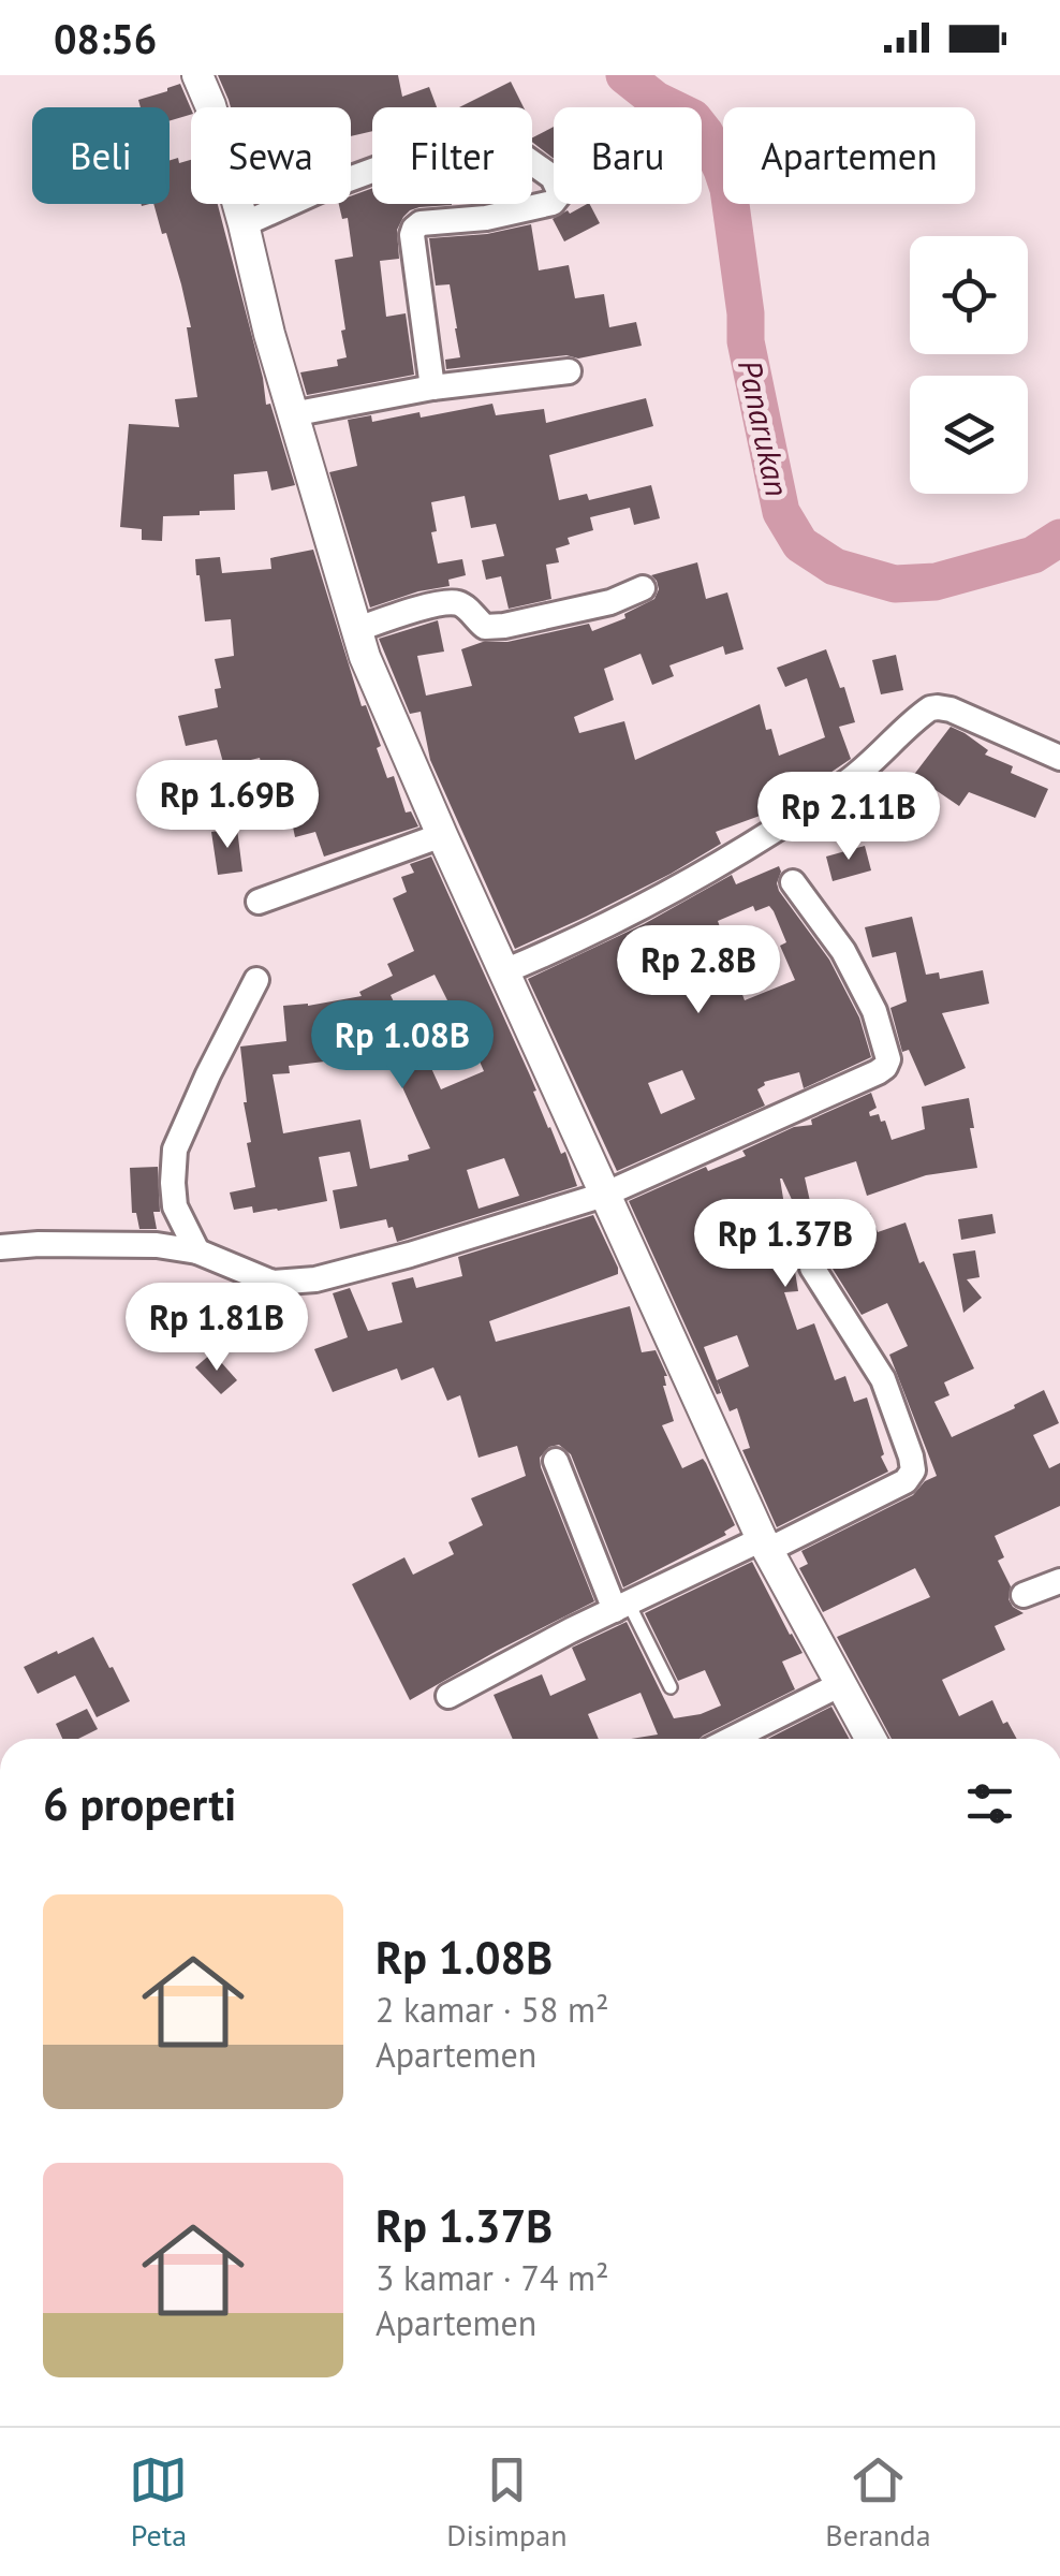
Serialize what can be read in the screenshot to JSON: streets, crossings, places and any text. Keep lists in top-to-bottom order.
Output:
{
  "water": ["Panarukan"],
  "page": {
    "status": "08:56",
    "chip": [
      "Beli",
      "Sewa",
      "Filter",
      "Baru",
      "Apartemen"
    ],
    "price": [
      "Rp 1.69B",
      "Rp 2.11B",
      "Rp 2.8B",
      "Rp 1.08B",
      "Rp 1.37B",
      "Rp 1.81B"
    ],
    "heading": "6 properti",
    "list": [
      {
        "name": "Rp 1.08B",
        "note": "2 kamar · 58 m² · Apartemen"
      },
      {
        "name": "Rp 1.37B",
        "note": "3 kamar · 74 m² · Apartemen"
      }
    ],
    "tabs": ["Peta", "Disimpan", "Beranda"]
  }
}
